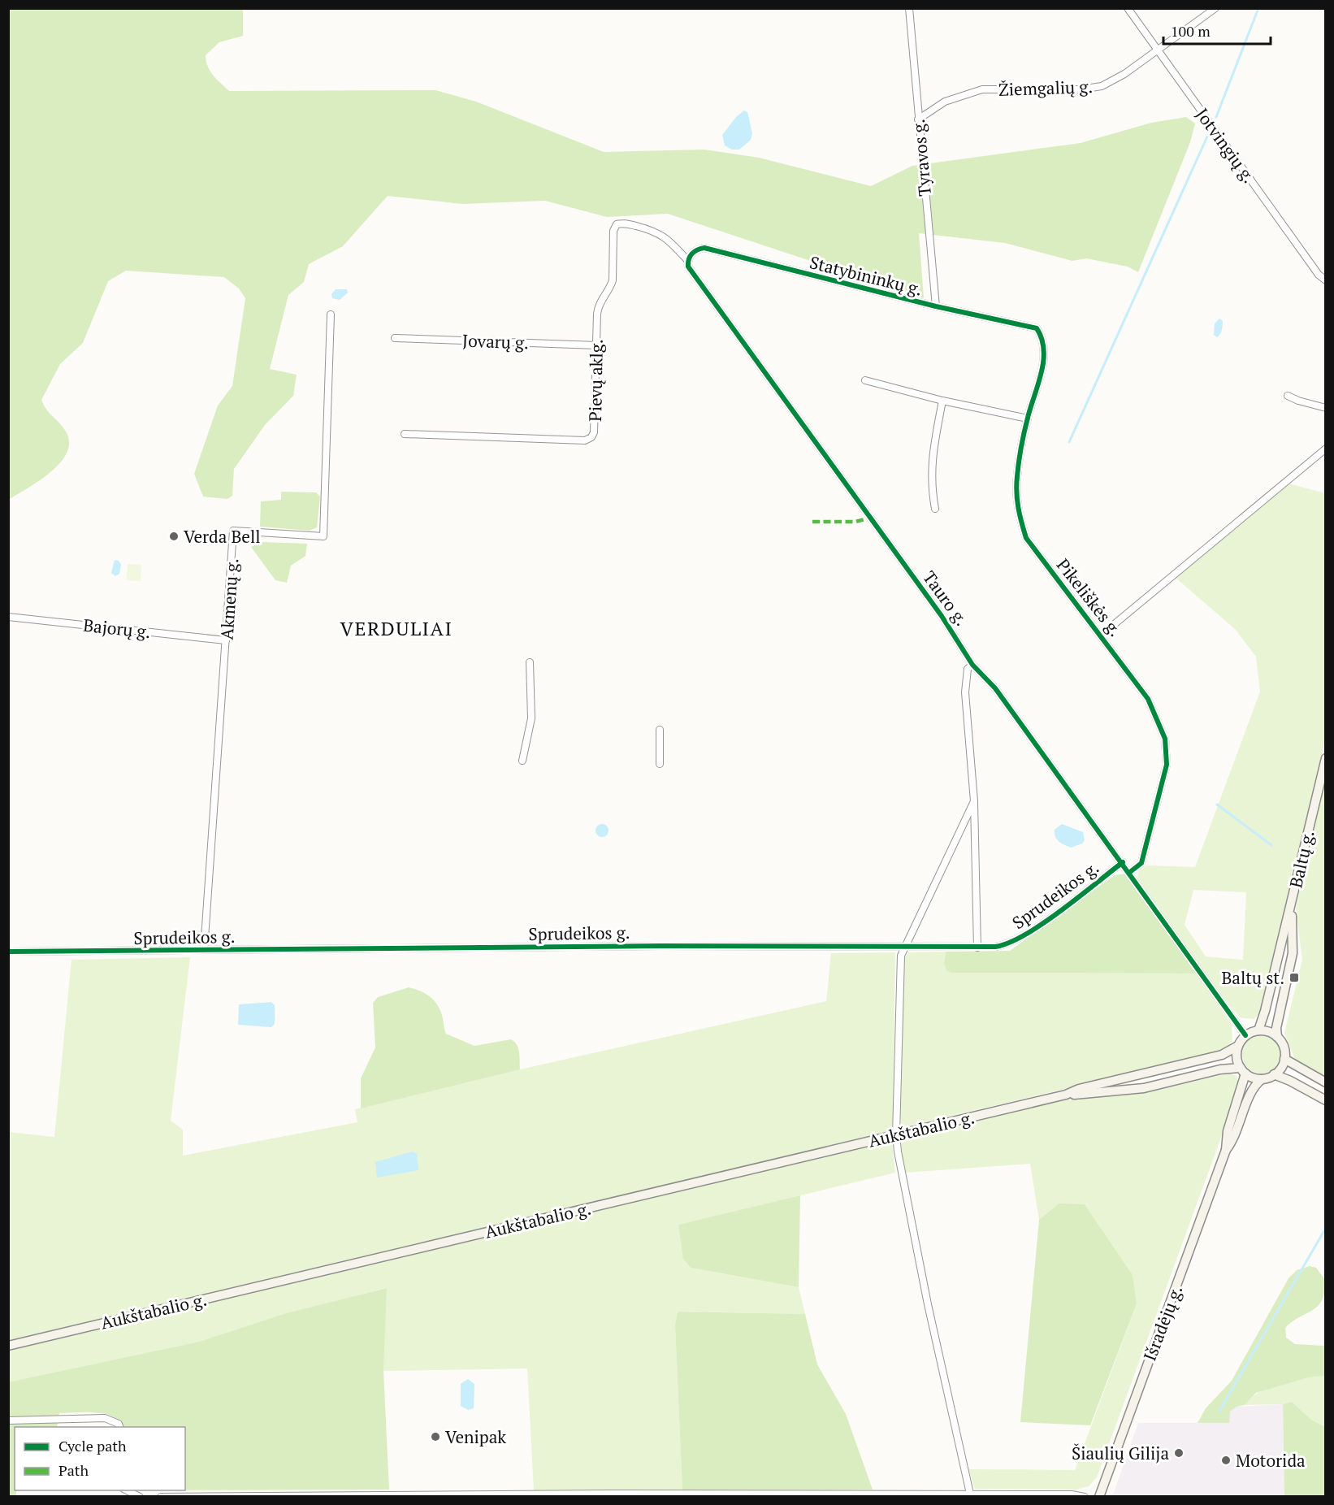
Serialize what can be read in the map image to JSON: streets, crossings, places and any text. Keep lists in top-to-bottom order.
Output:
{
  "streets": {
    "main road": ["Baltų g.", "Aukštabalio g.", "Išradėjų g."],
    "street": [
      "Žiemgalių g.",
      "Jotvingių g.",
      "Tyravos g.",
      "Statybininkų g.",
      "Jovarų g.",
      "Pievų aklg.",
      "Pikeliškės g.",
      "Tauro g.",
      "Akmenų g.",
      "Bajorų g.",
      "Sprudeikos g."
    ]
  },
  "crossings": [
    ["Žiemgalių g.", "Jotvingių g."],
    ["Žiemgalių g.", "Tyravos g."],
    ["Tyravos g.", "Statybininkų g."],
    ["Statybininkų g.", "Pievų aklg."],
    ["Statybininkų g.", "Pikeliškės g."],
    ["Statybininkų g.", "Tauro g."],
    ["Jovarų g.", "Pievų aklg."],
    ["Pievų aklg.", "Tauro g."],
    ["Pikeliškės g.", "Tauro g."],
    ["Tauro g.", "Baltų g."],
    ["Tauro g.", "Sprudeikos g."],
    ["Tauro g.", "Aukštabalio g."],
    ["Tauro g.", "Išradėjų g."],
    ["Akmenų g.", "Bajorų g."],
    ["Akmenų g.", "Sprudeikos g."],
    ["Baltų g.", "Aukštabalio g."],
    ["Baltų g.", "Išradėjų g."],
    ["Aukštabalio g.", "Išradėjų g."]
  ],
  "districts": ["VERDULIAI"],
  "places": {
    "other": [
      "Verda Bell",
      "Venipak",
      "Šiaulių Gilija",
      "Motorida"
    ],
    "transit": ["Baltų st."]
  },
  "legend": ["Cycle path", "Path"],
  "scale_bar": "100 m"
}
